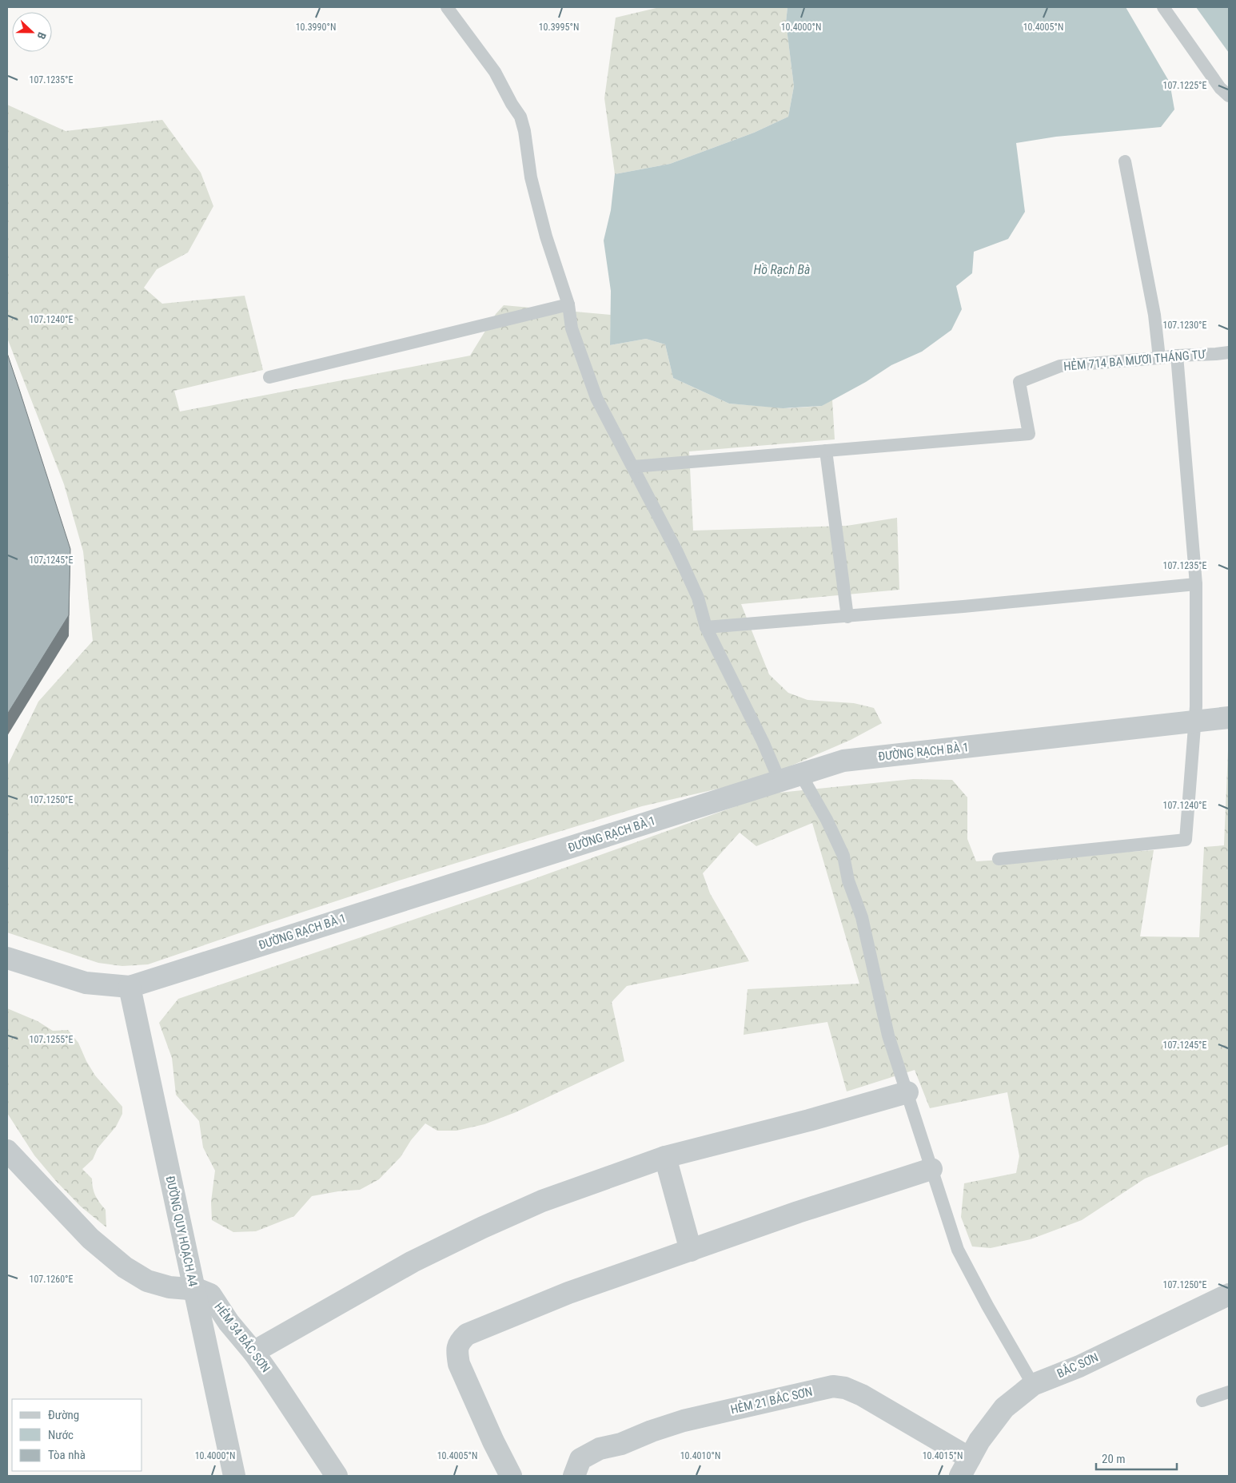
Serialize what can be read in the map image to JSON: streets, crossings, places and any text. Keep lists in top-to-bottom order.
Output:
{
  "streets": {
    "street": [
      "ĐƯỜNG RẠCH BÀ 1",
      "ĐƯỜNG QUY HOẠCH A4",
      "HẺM 34 BẮC SƠN",
      "BẮC SƠN",
      "HẺM 21 BẮC SƠN"
    ],
    "lane": ["HẺM 714 BA MƯƠI THÁNG TƯ"]
  },
  "crossings": [
    ["ĐƯỜNG RẠCH BÀ 1", "ĐƯỜNG QUY HOẠCH A4"],
    ["ĐƯỜNG QUY HOẠCH A4", "HẺM 34 BẮC SƠN"],
    ["BẮC SƠN", "HẺM 21 BẮC SƠN"]
  ],
  "water": ["Hồ Rạch Bà"],
  "legend": ["Đường", "Nước", "Tòa nhà"],
  "scale_bar": "20 m",
  "north": "right",
  "coordinates": [
    "10.3990°N",
    "10.3995°N",
    "10.4000°N",
    "10.4005°N",
    "107.1235°E",
    "107.1225°E",
    "107.1240°E",
    "107.1230°E",
    "107.1245°E",
    "107.1250°E",
    "107.1255°E",
    "107.1260°E",
    "10.4010°N",
    "10.4015°N"
  ]
}
